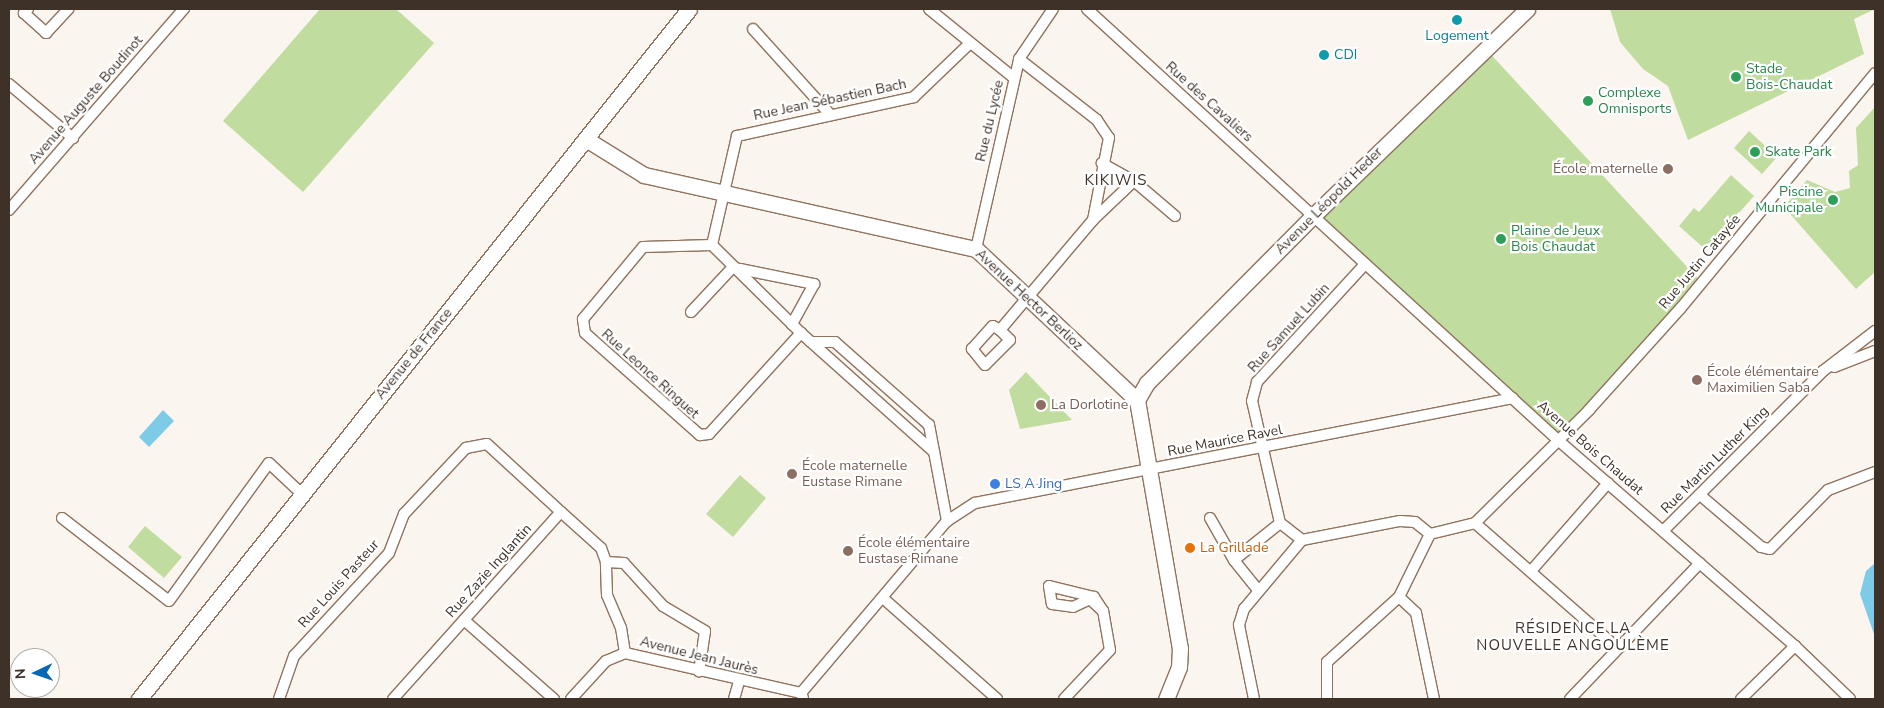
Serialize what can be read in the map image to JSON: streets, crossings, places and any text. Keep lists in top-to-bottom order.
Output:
{
  "streets": {
    "street": [
      "Avenue Auguste Boudinot",
      "Rue Jean Sébastien Bach",
      "Rue des Cavaliers",
      "Rue du Lycée",
      "Avenue Léopold Heder",
      "Rue Justin Catayée",
      "Avenue Hector Berlioz",
      "Rue Samuel Lubin",
      "Avenue de France",
      "Rue Leonce Ringuet",
      "Rue Maurice Ravel",
      "Avenue Bois Chaudat",
      "Rue Martin Luther King",
      "Rue Zazie Inglantin",
      "Rue Louis Pasteur",
      "Avenue Jean Jaurès"
    ]
  },
  "crossings": [
    ["Rue Jean Sébastien Bach", "Avenue Hector Berlioz"],
    ["Rue des Cavaliers", "Avenue Léopold Heder"],
    ["Rue des Cavaliers", "Avenue Bois Chaudat"],
    ["Rue du Lycée", "Avenue Hector Berlioz"],
    ["Avenue Léopold Heder", "Avenue Hector Berlioz"],
    ["Avenue Léopold Heder", "Avenue Bois Chaudat"],
    ["Rue Justin Catayée", "Avenue Bois Chaudat"],
    ["Avenue Hector Berlioz", "Avenue de France"],
    ["Rue Samuel Lubin", "Rue Maurice Ravel"],
    ["Rue Samuel Lubin", "Avenue Bois Chaudat"],
    ["Rue Maurice Ravel", "Avenue Bois Chaudat"],
    ["Rue Maurice Ravel", "Avenue Jean Jaurès"],
    ["Avenue Bois Chaudat", "Rue Martin Luther King"],
    ["Rue Zazie Inglantin", "Rue Louis Pasteur"]
  ],
  "districts": ["KIKIWIS", "RÉSIDENCE LA NOUVELLE ANGOULÈME"],
  "places": [
    "Logement",
    "CDI",
    "Stade Bois-Chaudat",
    "Complexe Omnisports",
    "Skate Park",
    "École maternelle",
    "Piscine Municipale",
    "Plaine de Jeux Bois Chaudat",
    "École élémentaire Maximilien Saba",
    "La Dorlotine",
    "École maternelle Eustase Rimane",
    "LS A Jing",
    "La Grillade",
    "École élémentaire Eustase Rimane"
  ],
  "north": "left"
}
